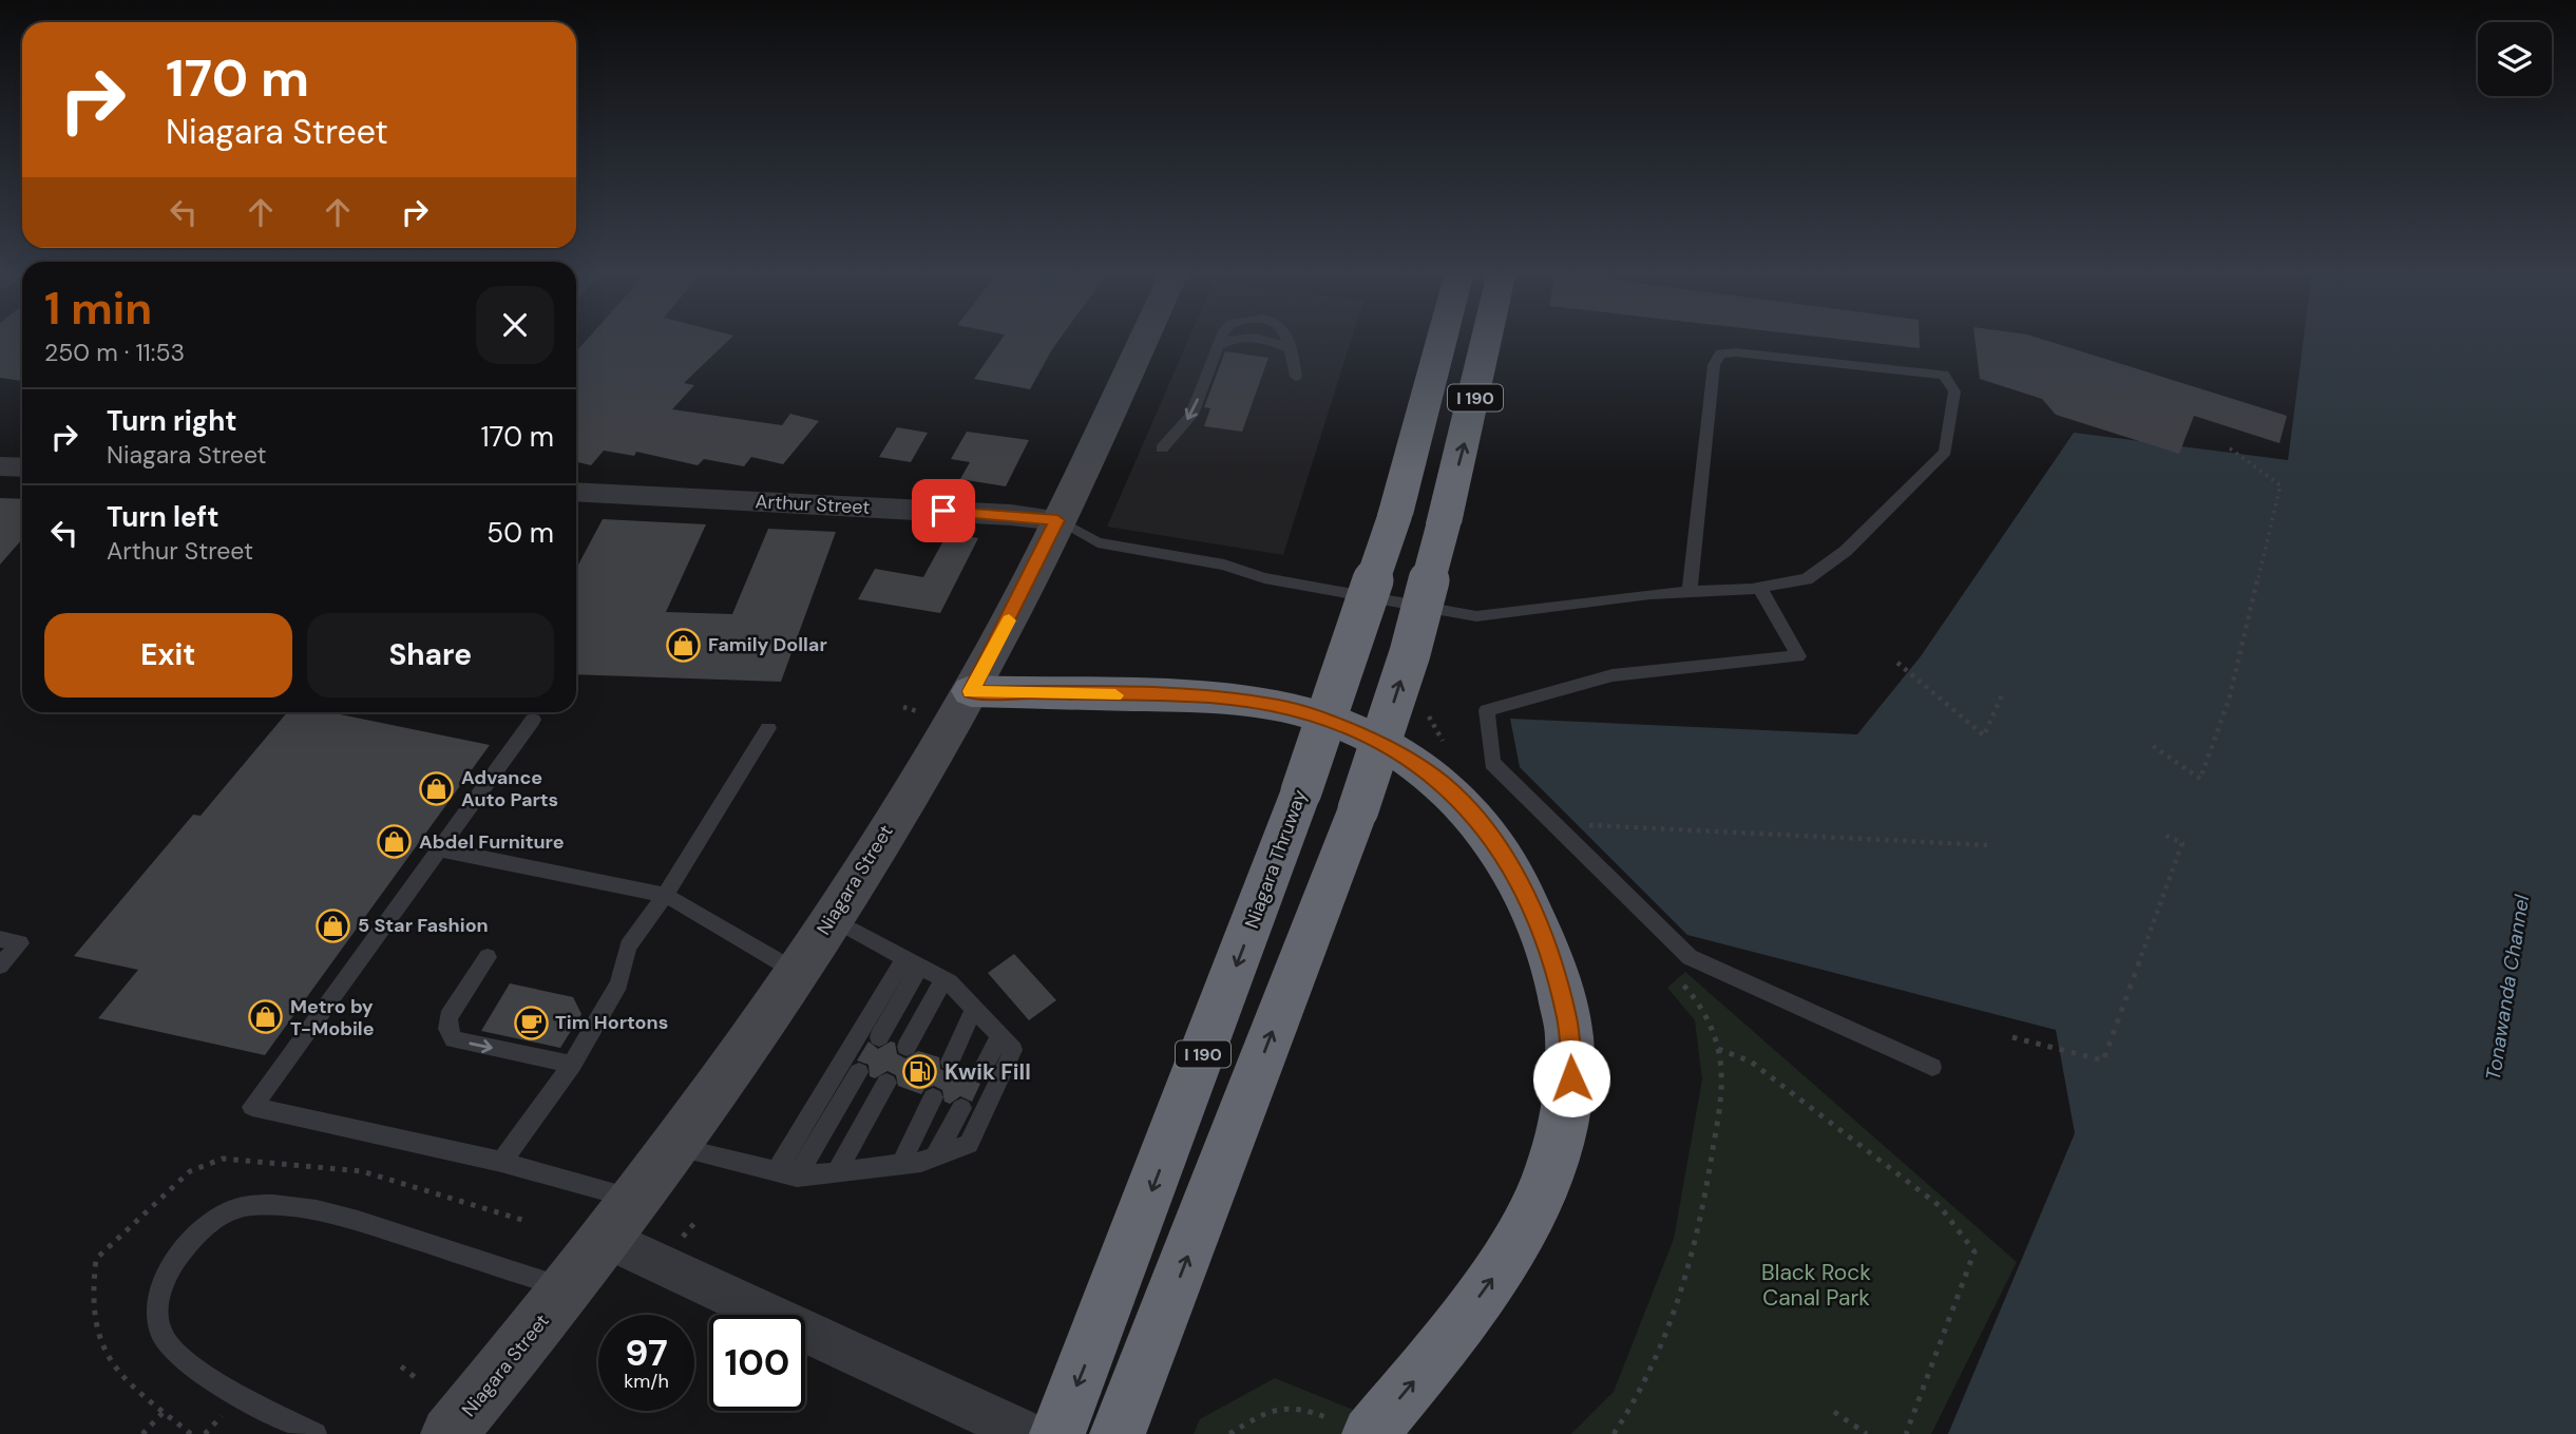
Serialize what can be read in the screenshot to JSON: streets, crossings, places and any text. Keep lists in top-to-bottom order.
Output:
{
  "streets": {
    "highway": ["I 190", "Niagara Thruway"],
    "main road": ["Niagara Street"],
    "street": ["Arthur Street"]
  },
  "crossings": [
    ["Arthur Street", "Niagara Street"]
  ],
  "water": ["Tonawanda Channel"],
  "parks": ["Black Rock Canal Park"],
  "places": {
    "shop": [
      "Family Dollar",
      "Advance Auto Parts",
      "Abdel Furniture",
      "5 Star Fashion",
      "Metro by T-Mobile"
    ],
    "cafe": ["Tim Hortons"],
    "fuel station": ["Kwik Fill"]
  },
  "page": {
    "turn": ["170 m", "Niagara Street"],
    "heading": ["1 min", "250 m · 11:53"],
    "list": [
      {
        "name": "Turn right",
        "note": "Niagara Street",
        "value": "170 m"
      },
      {
        "name": "Turn left",
        "note": "Arthur Street",
        "value": "50 m"
      }
    ],
    "buttons": ["Exit", "Share"],
    "speed": "97 km/h",
    "limit": "100"
  }
}
